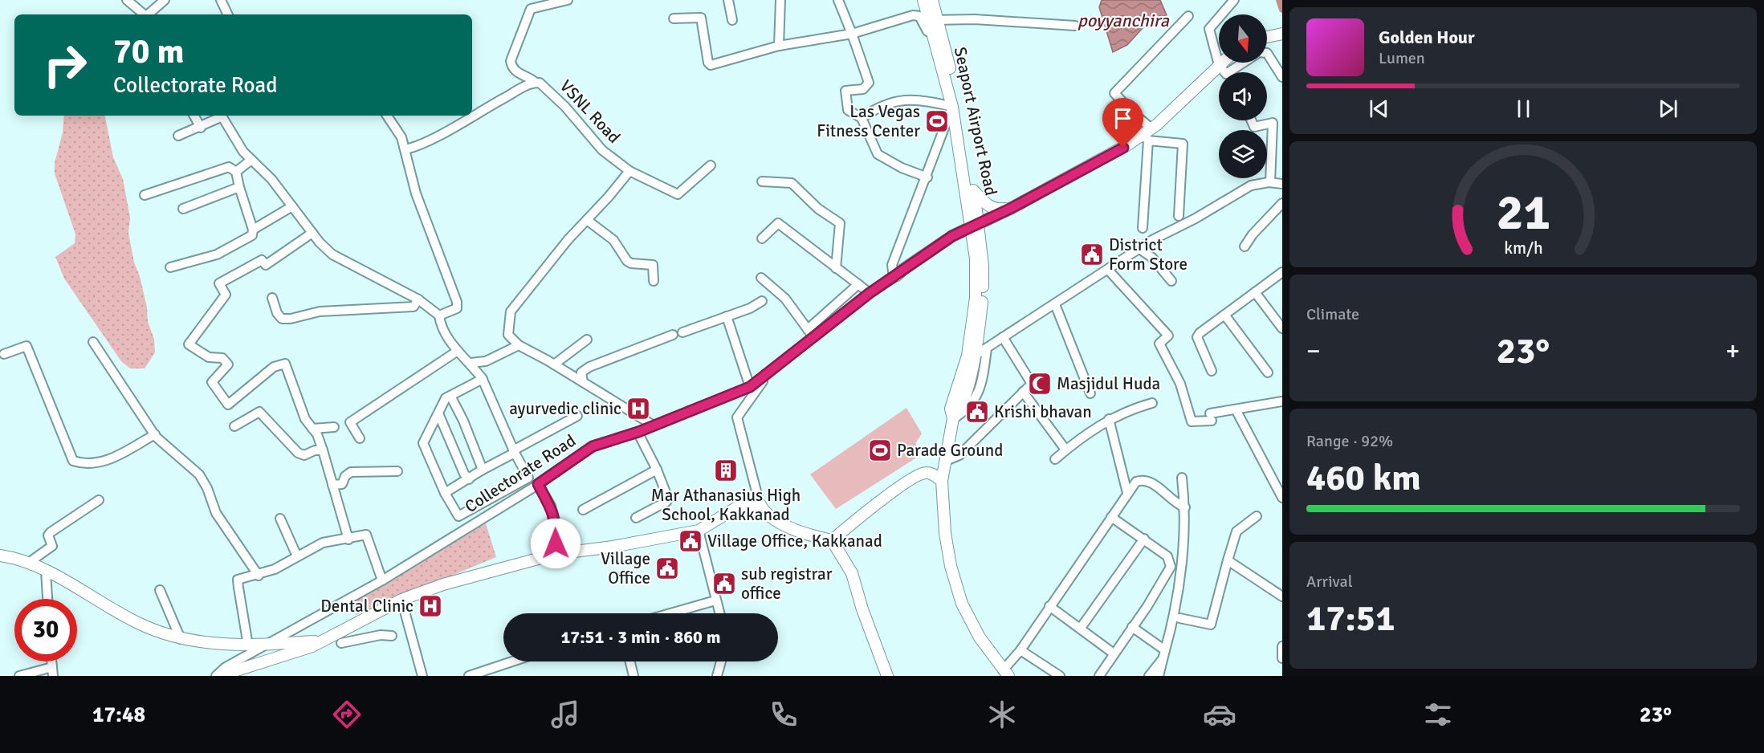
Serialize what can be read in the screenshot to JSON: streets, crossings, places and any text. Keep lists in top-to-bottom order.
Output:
{
  "streets": {
    "main road": ["Seaport Airport Road"],
    "street": ["VSNL Road", "Collectorate Road"]
  },
  "water": ["poyyanchira"],
  "places": {
    "sports": ["Las Vegas Fitness Center", "Parade Ground"],
    "public building": [
      "District Form Store",
      "Krishi bhavan",
      "Village Office, Kakkanad",
      "Village Office",
      "sub registrar office"
    ],
    "mosque": ["Masjidul Huda"],
    "hospital": ["ayurvedic clinic", "Dental Clinic"],
    "building": ["Mar Athanasius High School, Kakkanad"]
  },
  "north": "bottom",
  "page": {
    "turn": ["70 m", "Collectorate Road"],
    "song": ["Golden Hour", "Lumen"],
    "tile": [
      "Climate",
      ["Range · 92%", "460 km"],
      ["Arrival", "17:51"]
    ],
    "heat": ["−", "23°", "+"],
    "limit": "30",
    "trip": "17:51 · 3 min · 860 m",
    "tabs": ["17:48", "23°"],
    "gauge": ["21", "km/h"]
  }
}
